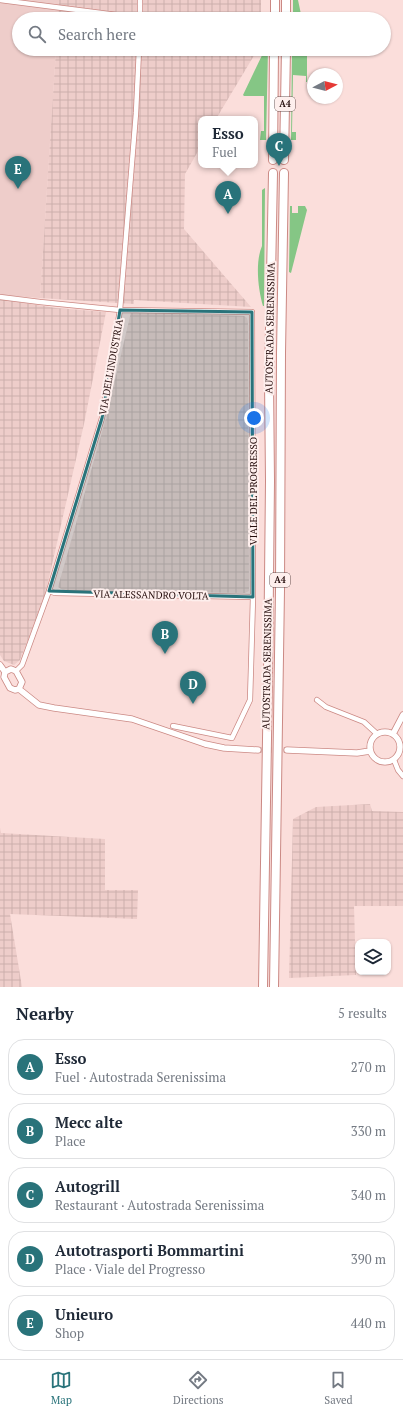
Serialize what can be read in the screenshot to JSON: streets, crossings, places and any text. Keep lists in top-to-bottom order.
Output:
{
  "streets": {
    "highway": ["A4", "AUTOSTRADA SERENISSIMA"],
    "street": ["VIA DELL'INDUSTRIA", "VIALE DEL PROGRESSO", "VIA ALESSANDRO VOLTA"]
  },
  "crossings": [
    ["VIA DELL'INDUSTRIA", "VIALE DEL PROGRESSO"],
    ["VIA DELL'INDUSTRIA", "VIA ALESSANDRO VOLTA"],
    ["VIALE DEL PROGRESSO", "VIA ALESSANDRO VOLTA"]
  ],
  "north": "right",
  "page": {
    "search": "Search here",
    "popup": ["Esso", "Fuel"],
    "pins": [
      "C",
      "E",
      "A",
      "B",
      "D"
    ],
    "heading": ["Nearby", "5 results"],
    "list": [
      {
        "mark": "A",
        "name": "Esso",
        "note": "Fuel · Autostrada Serenissima",
        "value": "270 m"
      },
      {
        "mark": "B",
        "name": "Mecc alte",
        "note": "Place",
        "value": "330 m"
      },
      {
        "mark": "C",
        "name": "Autogrill",
        "note": "Restaurant · Autostrada Serenissima",
        "value": "340 m"
      },
      {
        "mark": "D",
        "name": "Autotrasporti Bommartini",
        "note": "Place · Viale del Progresso",
        "value": "390 m"
      },
      {
        "mark": "E",
        "name": "Unieuro",
        "note": "Shop",
        "value": "440 m"
      }
    ],
    "nav": ["Map", "Directions", "Saved"]
  }
}
